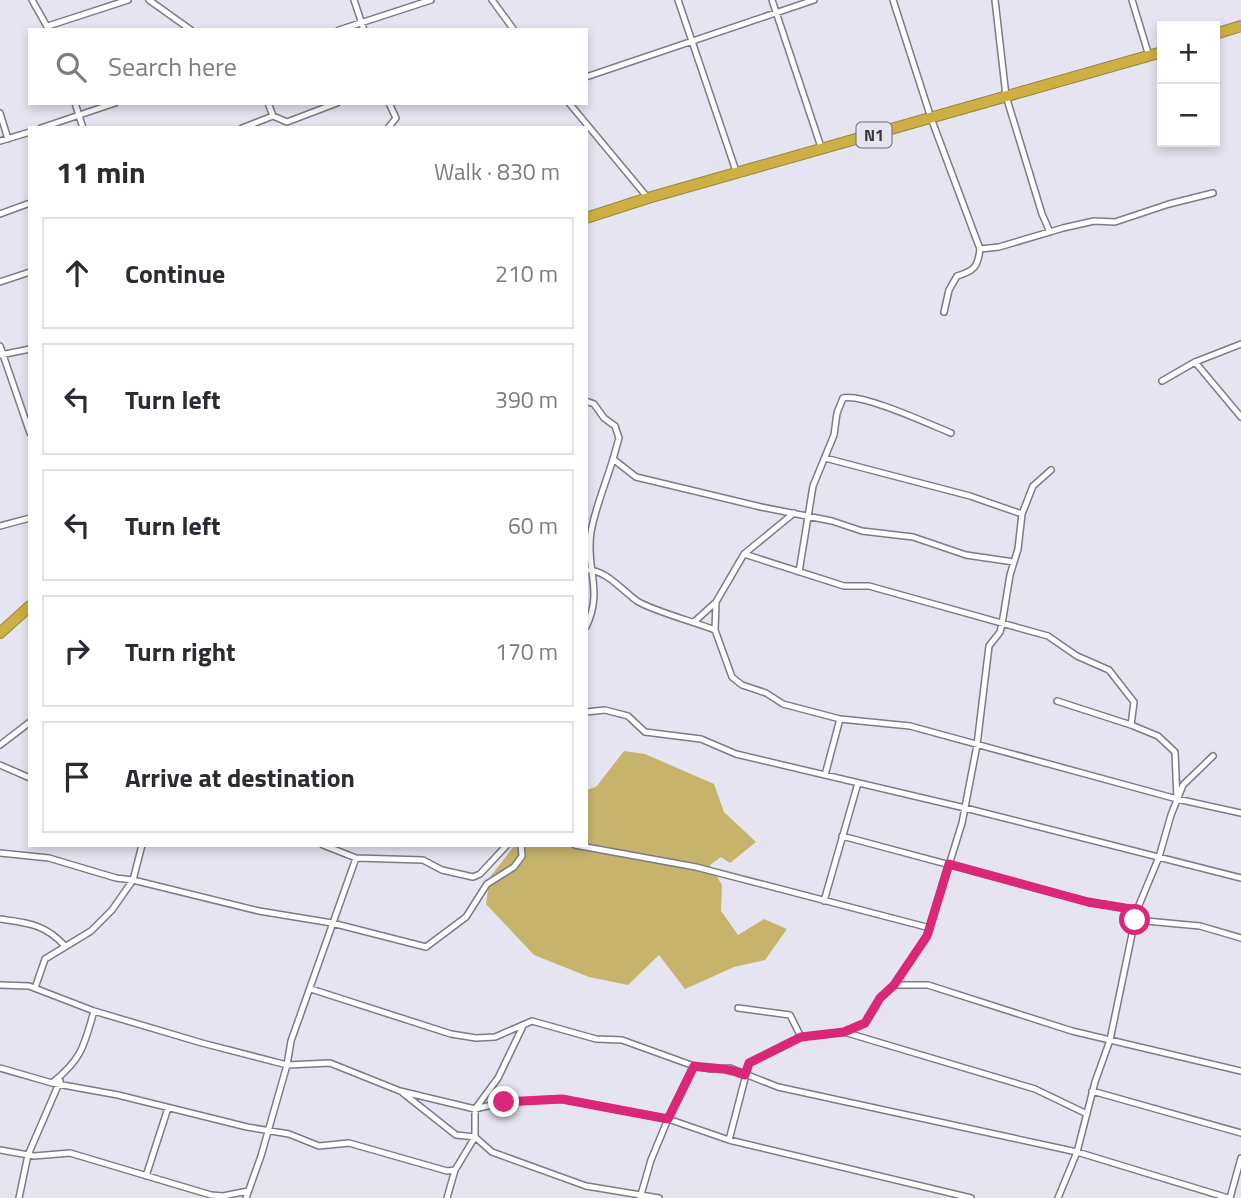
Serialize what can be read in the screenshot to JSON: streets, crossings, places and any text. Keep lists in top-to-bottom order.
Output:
{
  "streets": {
    "highway": ["N1"]
  },
  "page": {
    "map_buttons": ["+", "−"],
    "search": "Search here",
    "heading": ["11 min", "Walk · 830 m"],
    "list": [
      ["Continue", "210 m"],
      ["Turn left", "390 m"],
      ["Turn left", "60 m"],
      ["Turn right", "170 m"],
      "Arrive at destination"
    ]
  }
}
